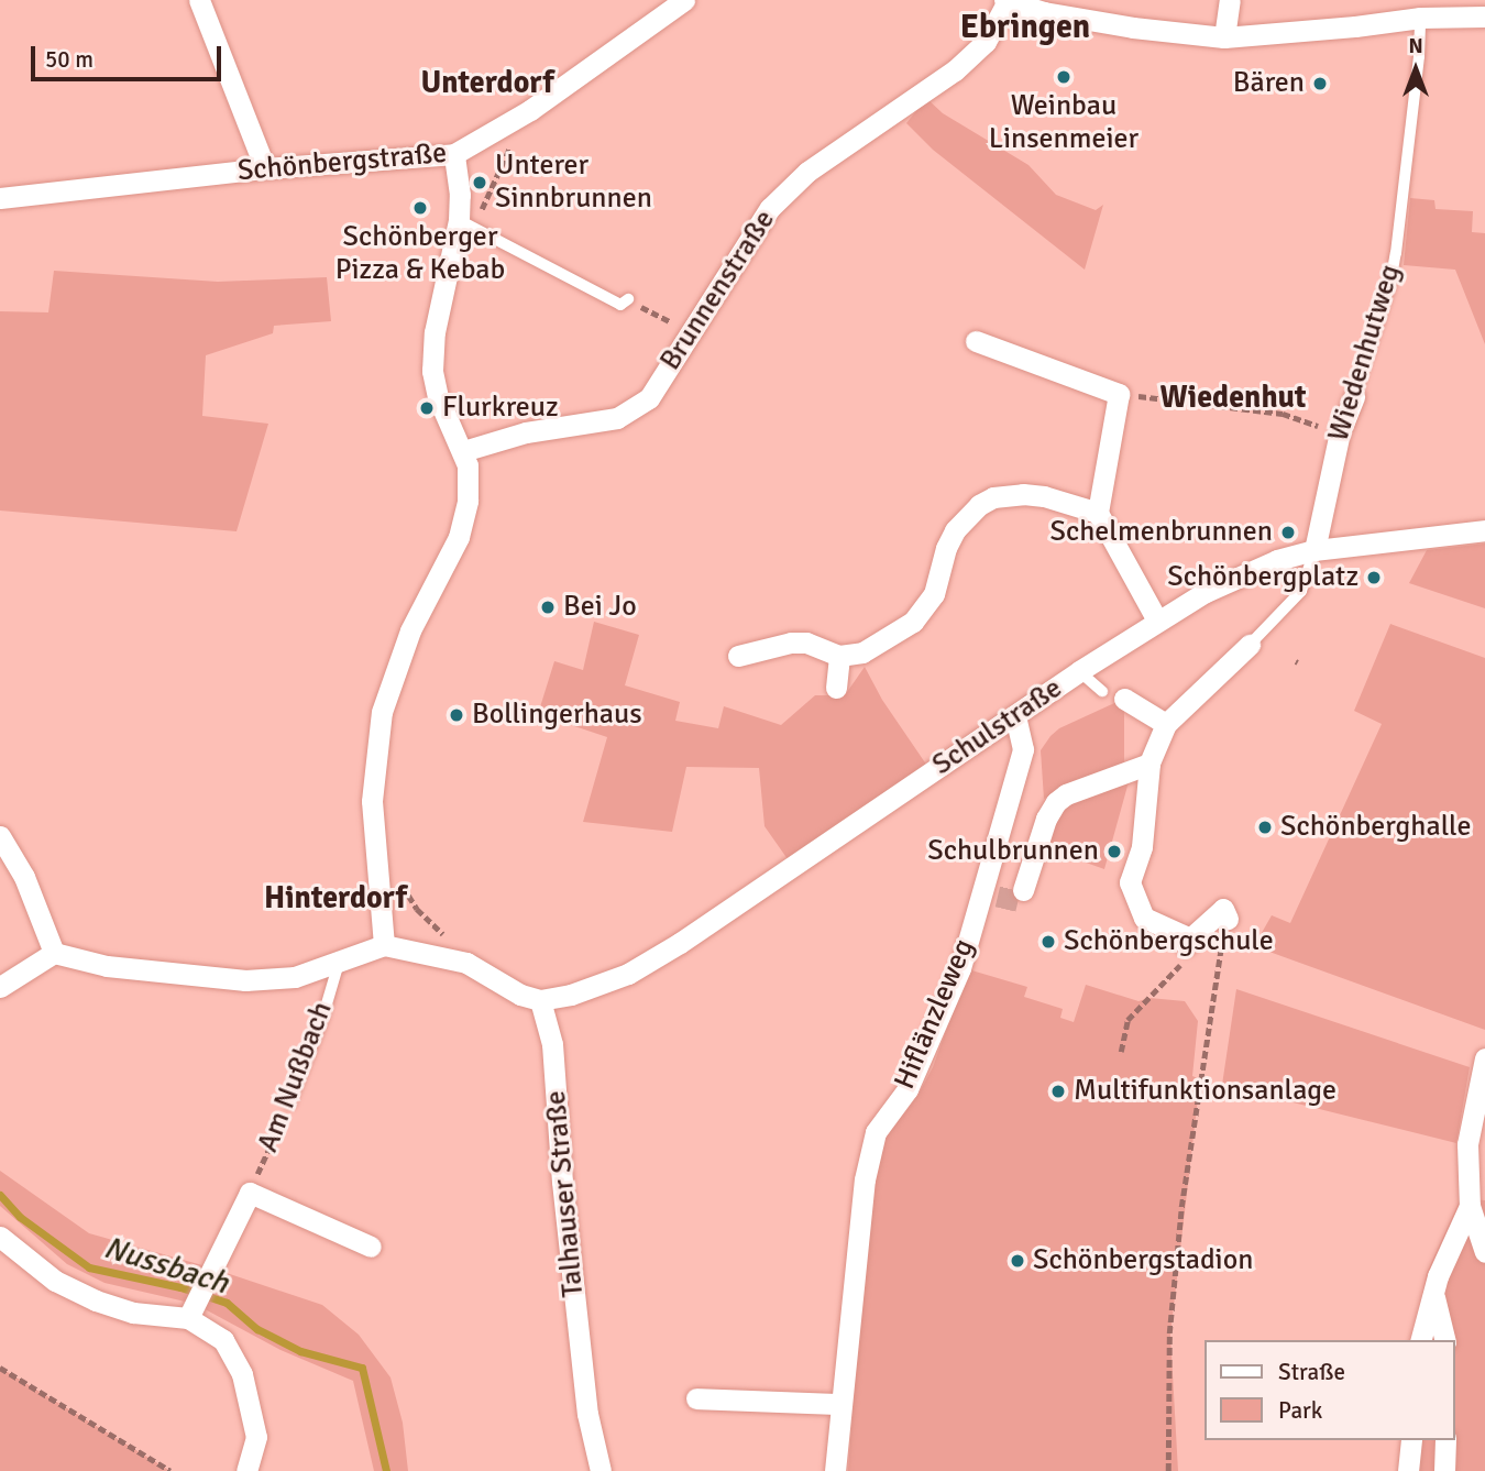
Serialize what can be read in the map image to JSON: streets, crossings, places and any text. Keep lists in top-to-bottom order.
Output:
{
  "streets": {
    "street": [
      "Schönbergstraße",
      "Brunnenstraße",
      "Wiedenhutweg",
      "Schulstraße",
      "Hiflänzleweg",
      "Talhauser Straße"
    ],
    "lane": ["Am Nußbach"]
  },
  "crossings": [
    ["Wiedenhutweg", "Schulstraße"],
    ["Schulstraße", "Hiflänzleweg"],
    ["Schulstraße", "Talhauser Straße"]
  ],
  "districts": [
    "Ebringen",
    "Unterdorf",
    "Wiedenhut",
    "Hinterdorf"
  ],
  "water": ["Nussbach"],
  "places": [
    "Weinbau Linsenmeier",
    "Bären",
    "Unterer Sinnbrunnen",
    "Schönberger Pizza & Kebab",
    "Flurkreuz",
    "Schelmenbrunnen",
    "Schönbergplatz",
    "Bei Jo",
    "Bollingerhaus",
    "Schönberghalle",
    "Schulbrunnen",
    "Schönbergschule",
    "Multifunktionsanlage",
    "Schönbergstadion"
  ],
  "legend": ["Straße", "Park"],
  "scale_bar": "50 m",
  "north": "top"
}
